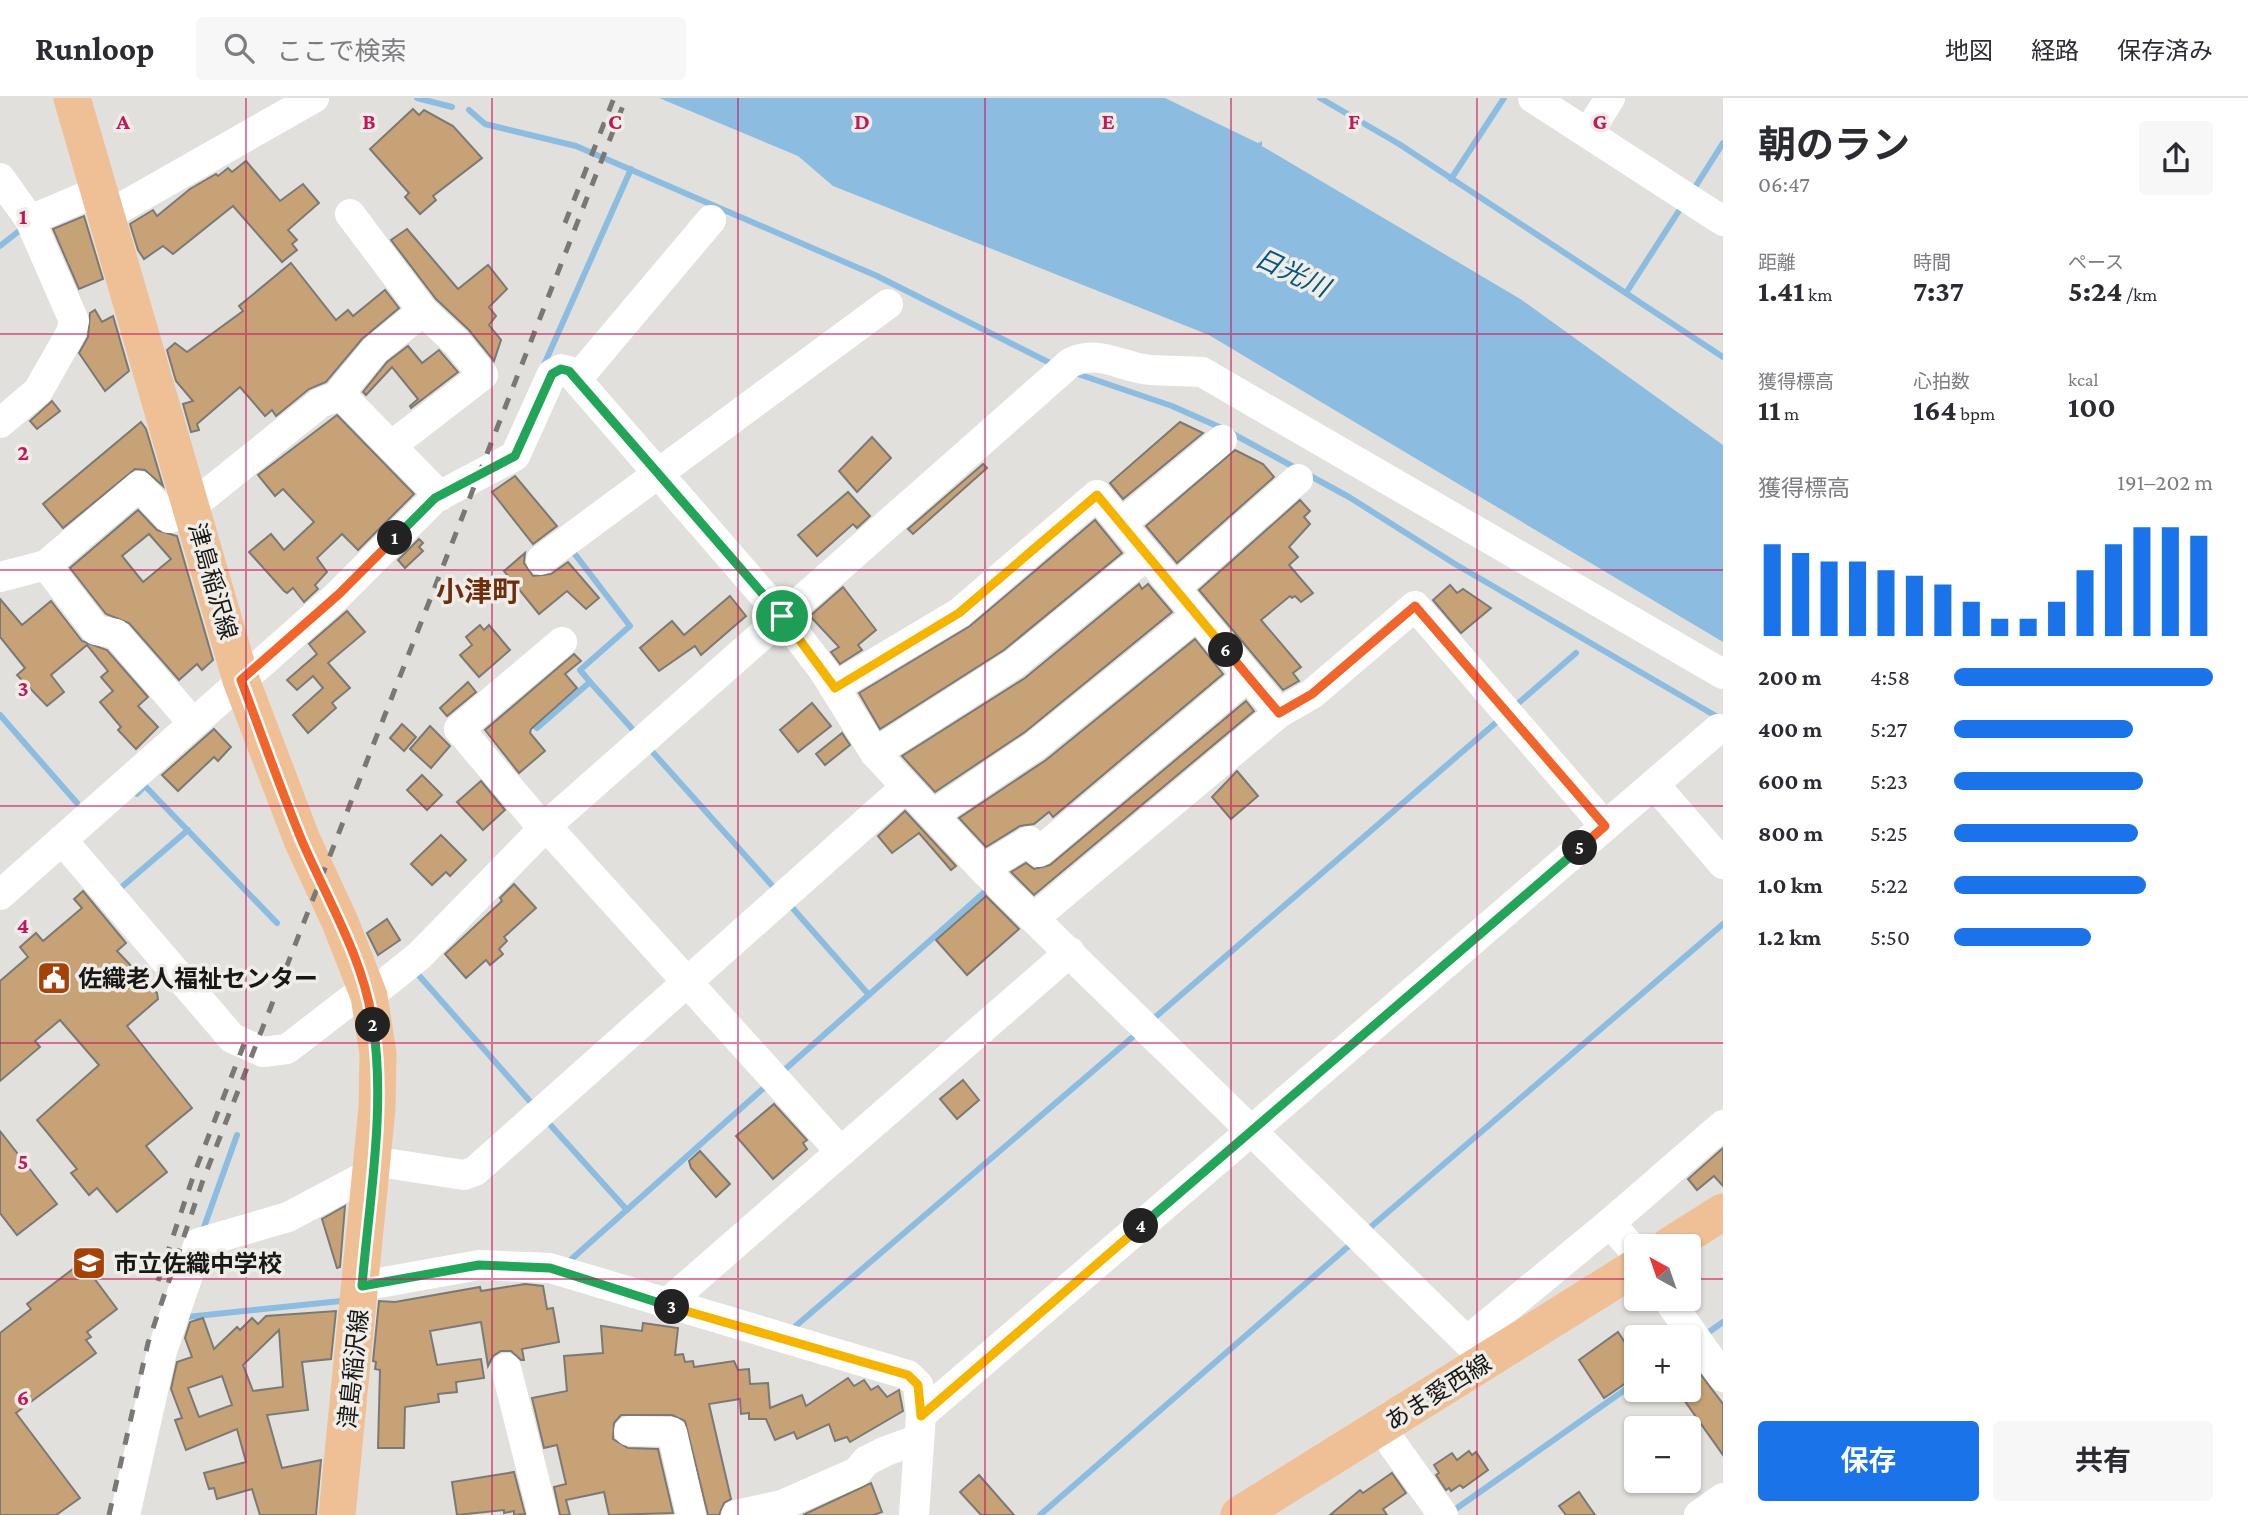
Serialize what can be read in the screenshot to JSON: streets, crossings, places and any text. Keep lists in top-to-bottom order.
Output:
{
  "streets": {
    "main road": ["津島稲沢線", "あま愛西線"]
  },
  "districts": ["小津町"],
  "water": ["日光川"],
  "places": {
    "public building": ["佐織老人福祉センター"],
    "school or university": ["市立佐織中学校"]
  },
  "north": "top left",
  "page": {
    "header": "Runloop",
    "search": "ここで検索",
    "nav": ["地図", "経路", "保存済み"],
    "heading": ["朝のラン", "06:47"],
    "stats": [
      ["距離", "1.41 km"],
      ["時間", "7:37"],
      ["ペース", "5:24 /km"],
      ["獲得標高", "11 m"],
      ["心拍数", "164 bpm"],
      ["kcal", "100"]
    ],
    "chart": ["獲得標高", "191–202 m"],
    "pins": [
      "1",
      "6",
      "5",
      "2",
      "4",
      "3"
    ],
    "list": [
      {
        "name": "200 m",
        "note": "4:58"
      },
      {
        "name": "400 m",
        "note": "5:27"
      },
      {
        "name": "600 m",
        "note": "5:23"
      },
      {
        "name": "800 m",
        "note": "5:25"
      },
      {
        "name": "1.0 km",
        "note": "5:22"
      },
      {
        "name": "1.2 km",
        "note": "5:50"
      }
    ],
    "map_buttons": ["+", "−"],
    "buttons": ["保存", "共有"]
  },
  "grid": {
    "columns": [
      "A",
      "B",
      "C",
      "D",
      "E",
      "F",
      "G"
    ],
    "rows": [
      "1",
      "2",
      "3",
      "4",
      "5",
      "6"
    ]
  }
}
